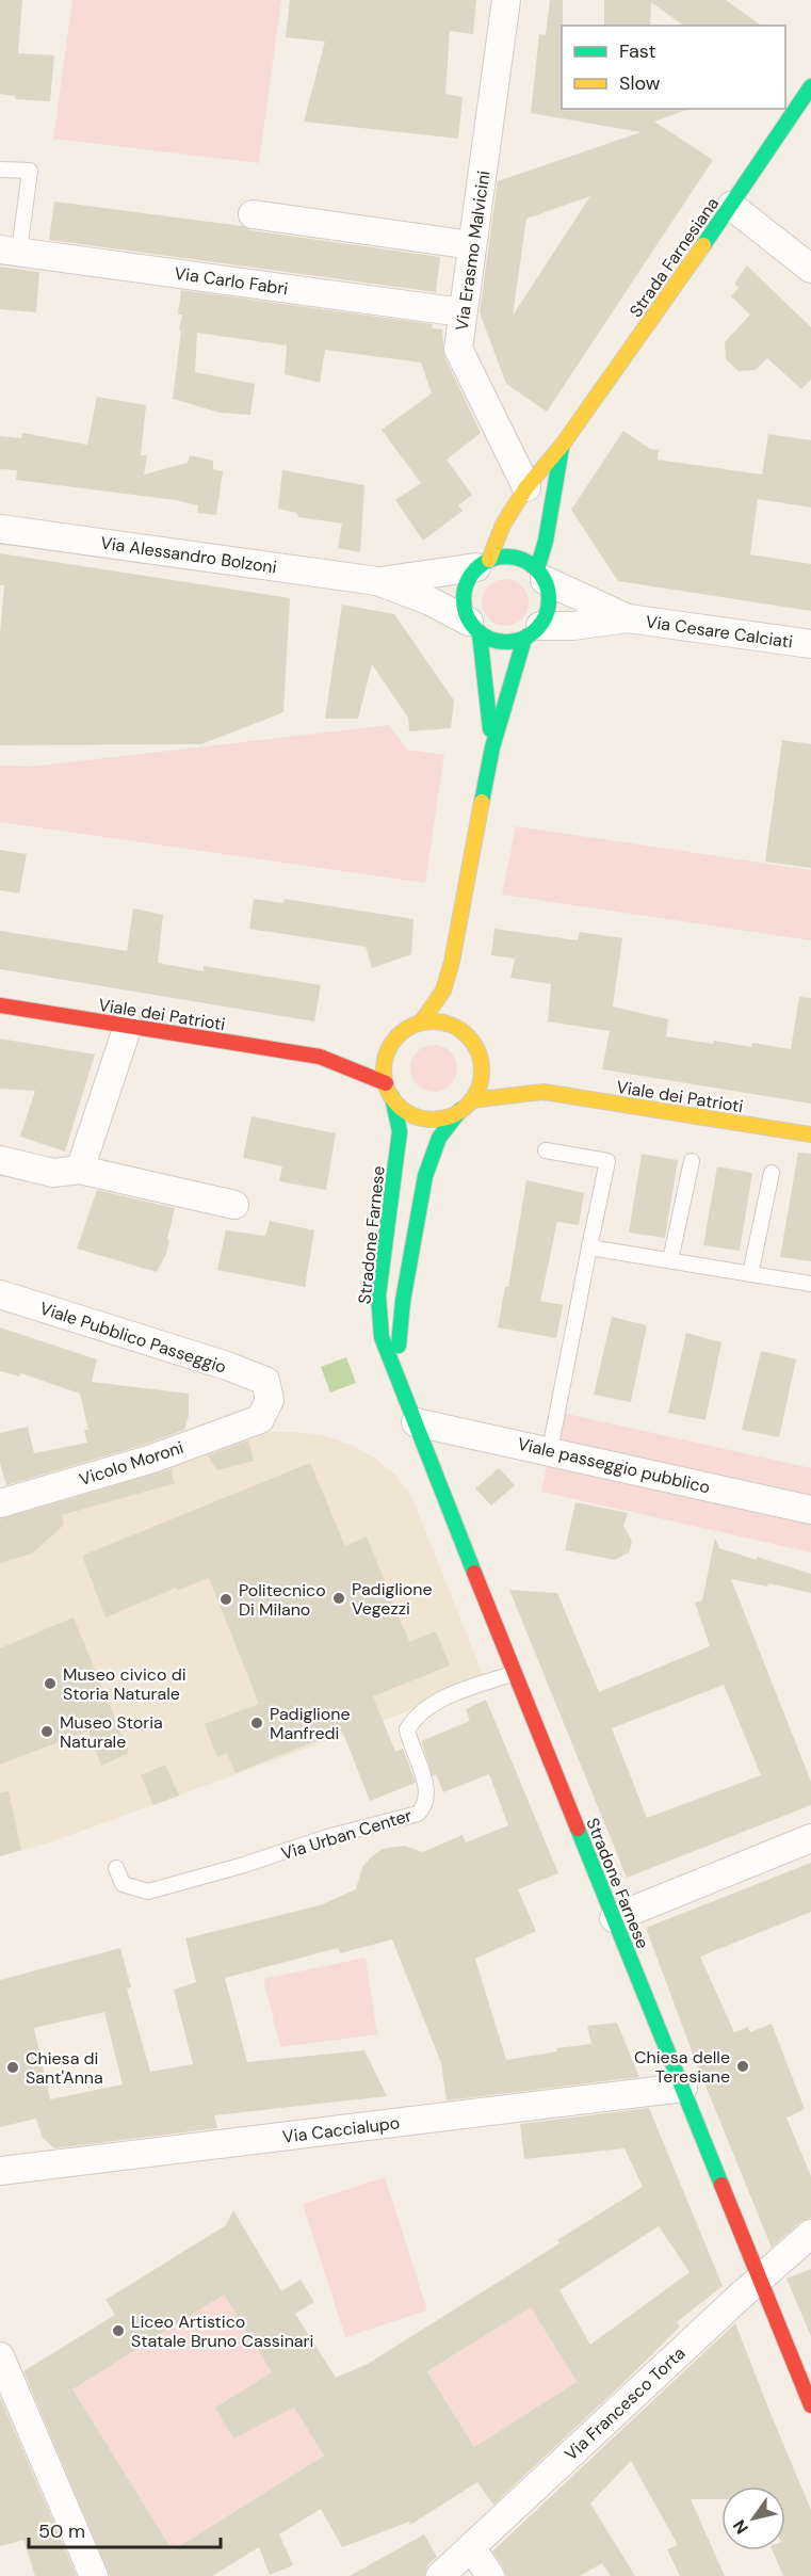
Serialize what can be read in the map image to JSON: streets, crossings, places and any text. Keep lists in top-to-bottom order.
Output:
{
  "streets": {
    "street": [
      "Via Erasmo Malvicini",
      "Strada Farnesiana",
      "Via Carlo Fabri",
      "Via Alessandro Bolzoni",
      "Via Cesare Calciati",
      "Viale dei Patrioti",
      "Stradone Farnese",
      "Viale Pubblico Passeggio",
      "Vicolo Moroni",
      "Viale passeggio pubblico",
      "Via Caccialupo",
      "Via Francesco Torta"
    ],
    "lane": ["Via Urban Center"]
  },
  "crossings": [
    ["Via Erasmo Malvicini", "Strada Farnesiana"],
    ["Via Erasmo Malvicini", "Via Carlo Fabri"],
    ["Strada Farnesiana", "Via Alessandro Bolzoni"],
    ["Strada Farnesiana", "Via Cesare Calciati"],
    ["Via Alessandro Bolzoni", "Via Cesare Calciati"],
    ["Viale dei Patrioti", "Stradone Farnese"],
    ["Stradone Farnese", "Viale passeggio pubblico"],
    ["Stradone Farnese", "Via Urban Center"],
    ["Stradone Farnese", "Via Caccialupo"],
    ["Stradone Farnese", "Via Francesco Torta"],
    ["Viale Pubblico Passeggio", "Vicolo Moroni"]
  ],
  "places": [
    "Padiglione Vegezzi",
    "Politecnico Di Milano",
    "Museo civico di Storia Naturale",
    "Padiglione Manfredi",
    "Museo Storia Naturale",
    "Chiesa delle Teresiane",
    "Chiesa di Sant'Anna",
    "Liceo Artistico Statale Bruno Cassinari"
  ],
  "legend": ["Fast", "Slow"],
  "scale_bar": "50 m",
  "north": "bottom left"
}
